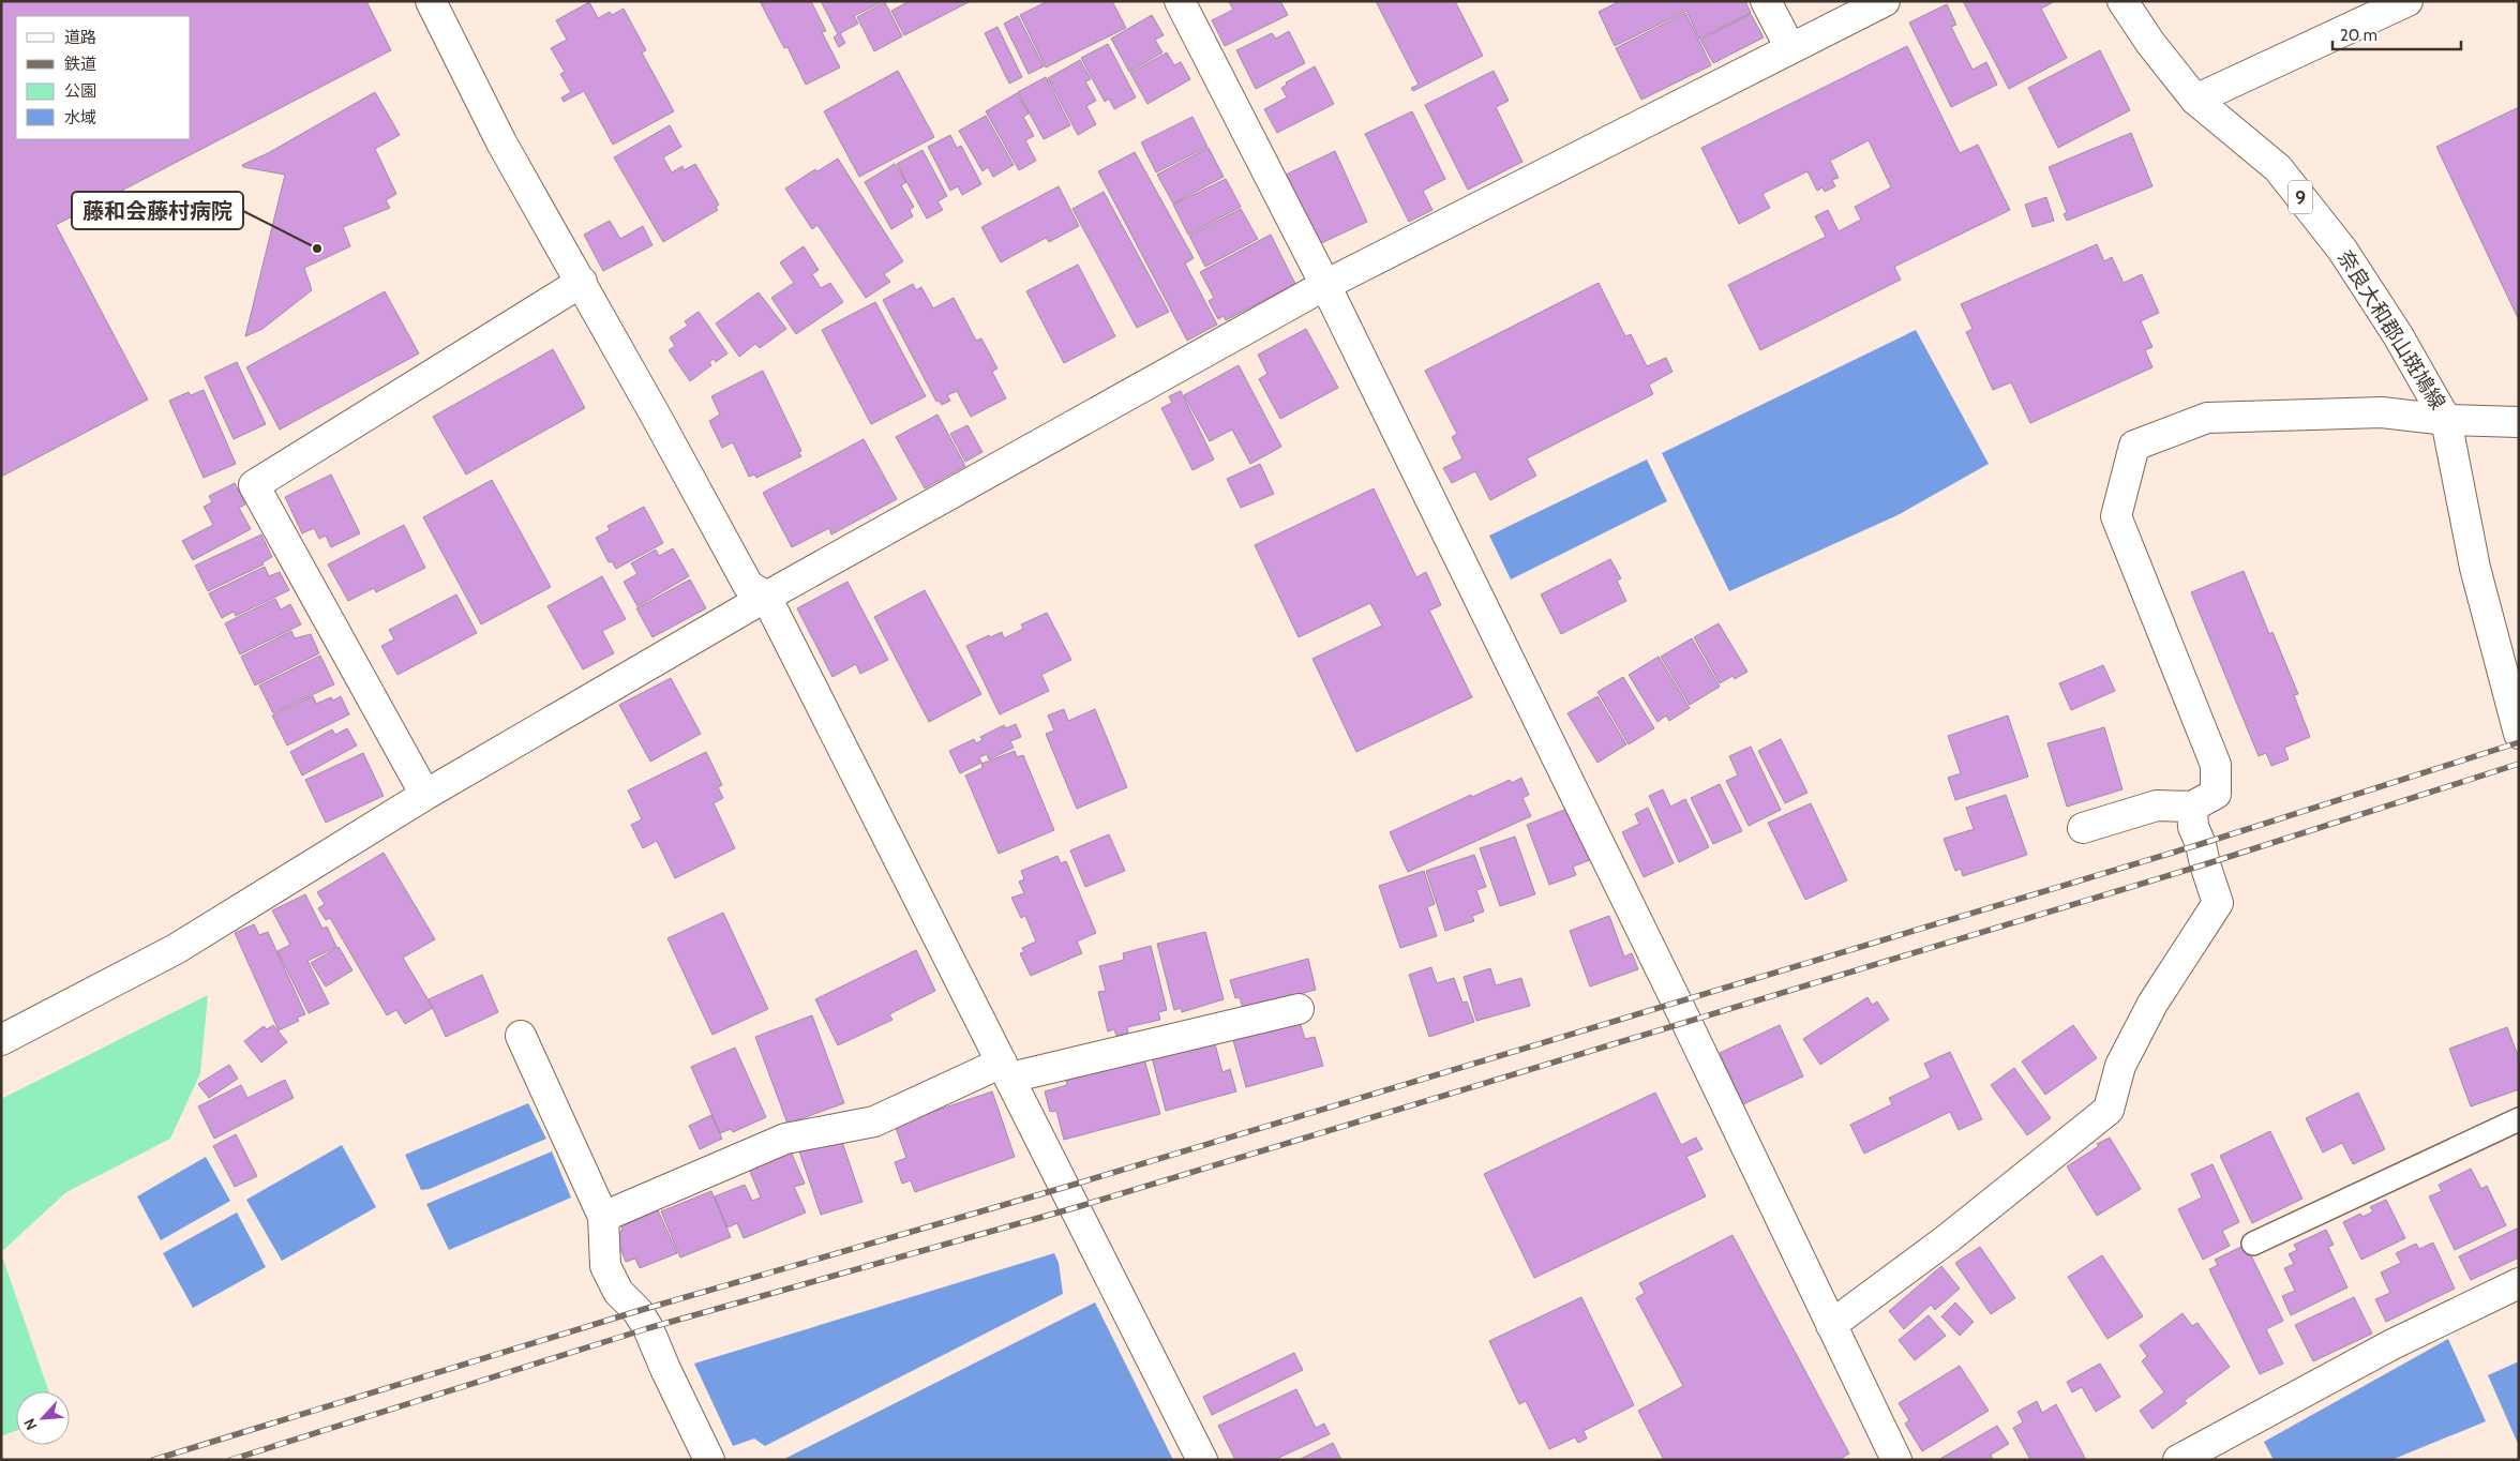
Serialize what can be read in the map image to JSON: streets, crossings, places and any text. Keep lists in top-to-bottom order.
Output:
{
  "streets": {
    "street": ["9", "奈良大和郡山斑鳩線"]
  },
  "places": ["藤和会藤村病院"],
  "legend": [
    "道路",
    "鉄道",
    "公園",
    "水域"
  ],
  "scale_bar": "20 m",
  "north": "bottom left"
}
